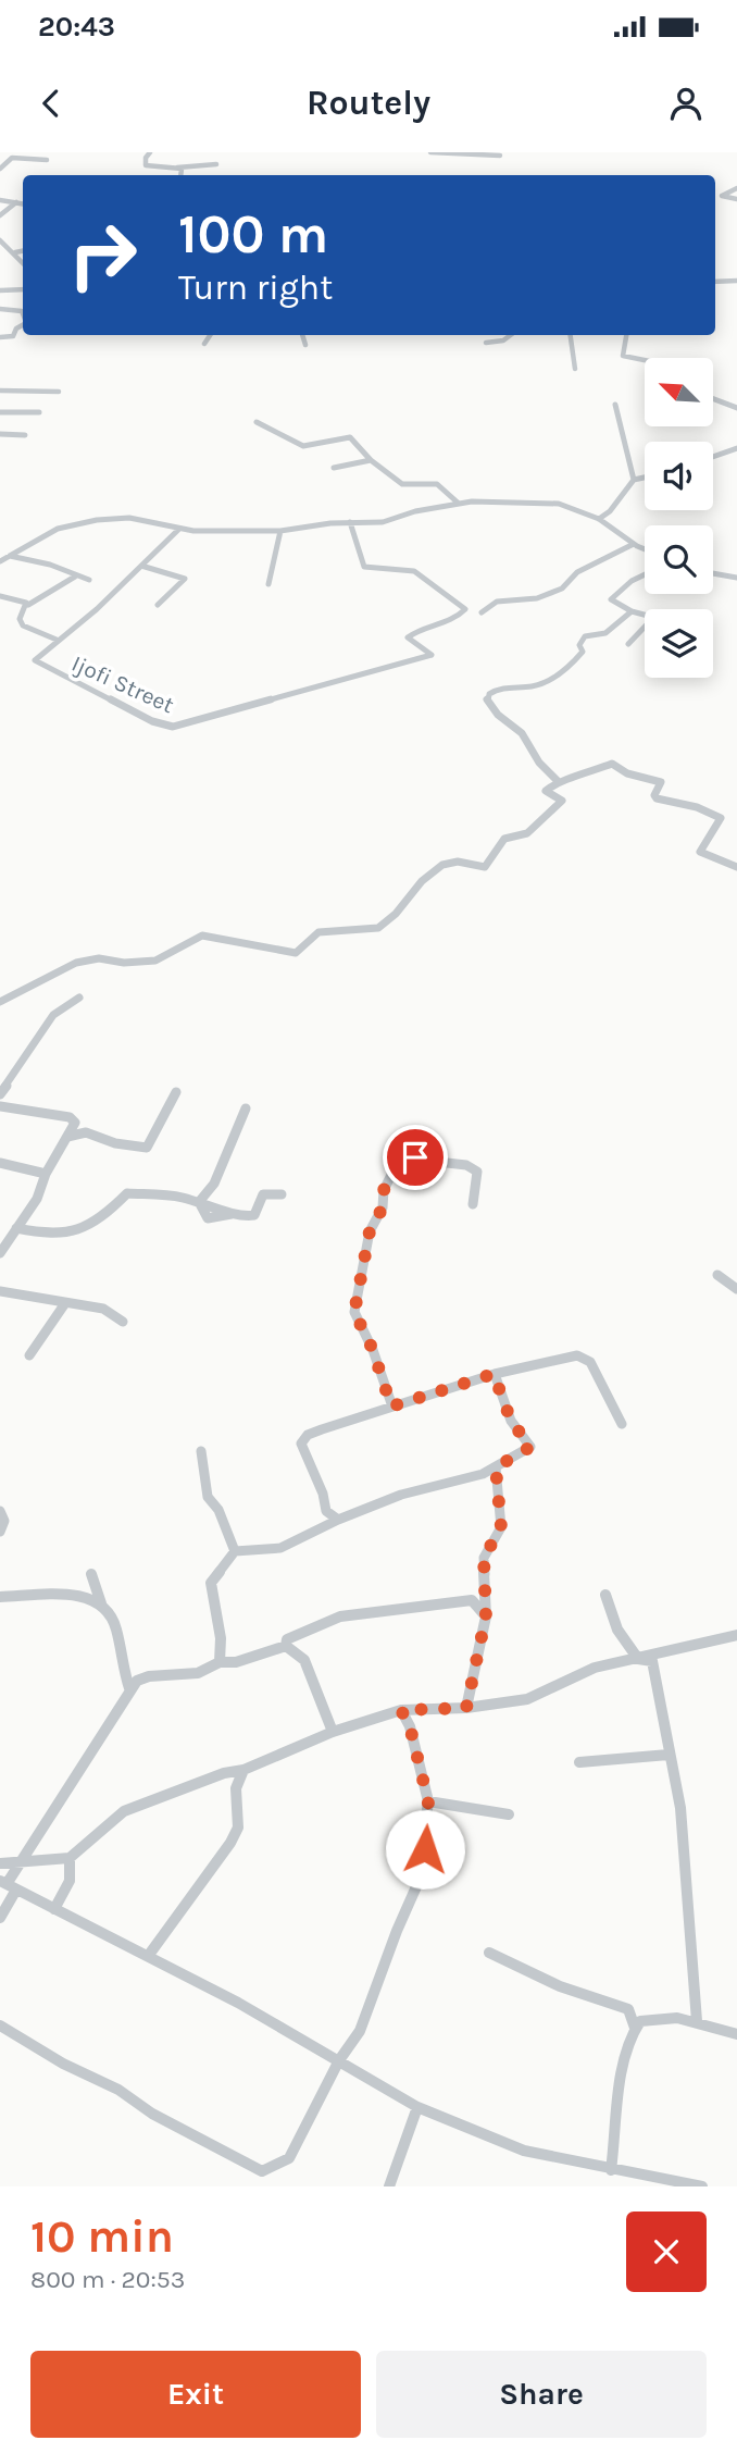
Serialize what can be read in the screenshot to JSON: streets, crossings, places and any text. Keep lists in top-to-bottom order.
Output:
{
  "streets": {
    "street": ["Ijofi Street"]
  },
  "north": "top left",
  "page": {
    "status": "20:43",
    "header": "Routely",
    "turn": ["100 m", "Turn right"],
    "heading": ["10 min", "800 m · 20:53"],
    "buttons": ["Exit", "Share"]
  }
}
